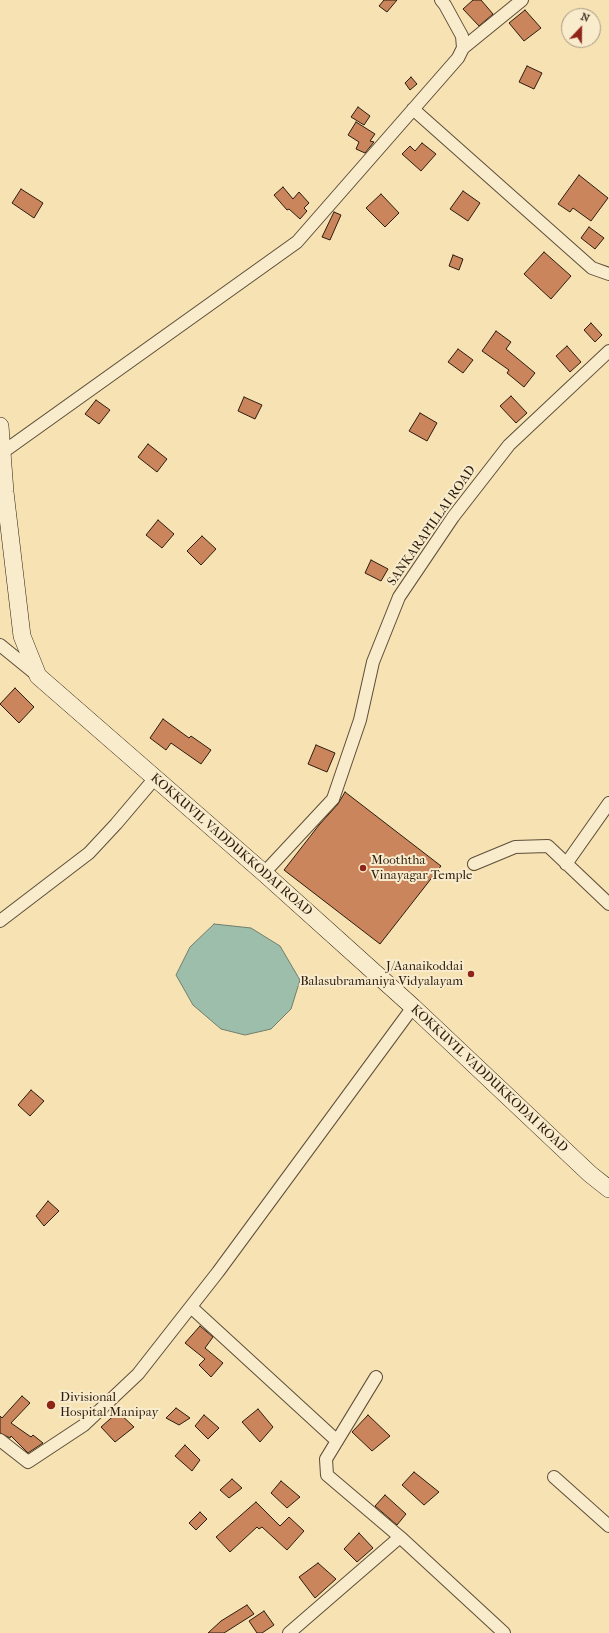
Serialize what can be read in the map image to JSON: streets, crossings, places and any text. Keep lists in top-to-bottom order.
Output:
{
  "streets": {
    "main road": ["KOKKUVIL VADDUKKODAI ROAD"],
    "street": ["SANKARAPILLAI ROAD"]
  },
  "crossings": [
    ["SANKARAPILLAI ROAD", "KOKKUVIL VADDUKKODAI ROAD"]
  ],
  "places": ["Mooththa Vinayagar Temple", "J/Aanaikoddai Balasubramaniya Vidyalayam", "Divisional Hospital Manipay"],
  "north": "top"
}
